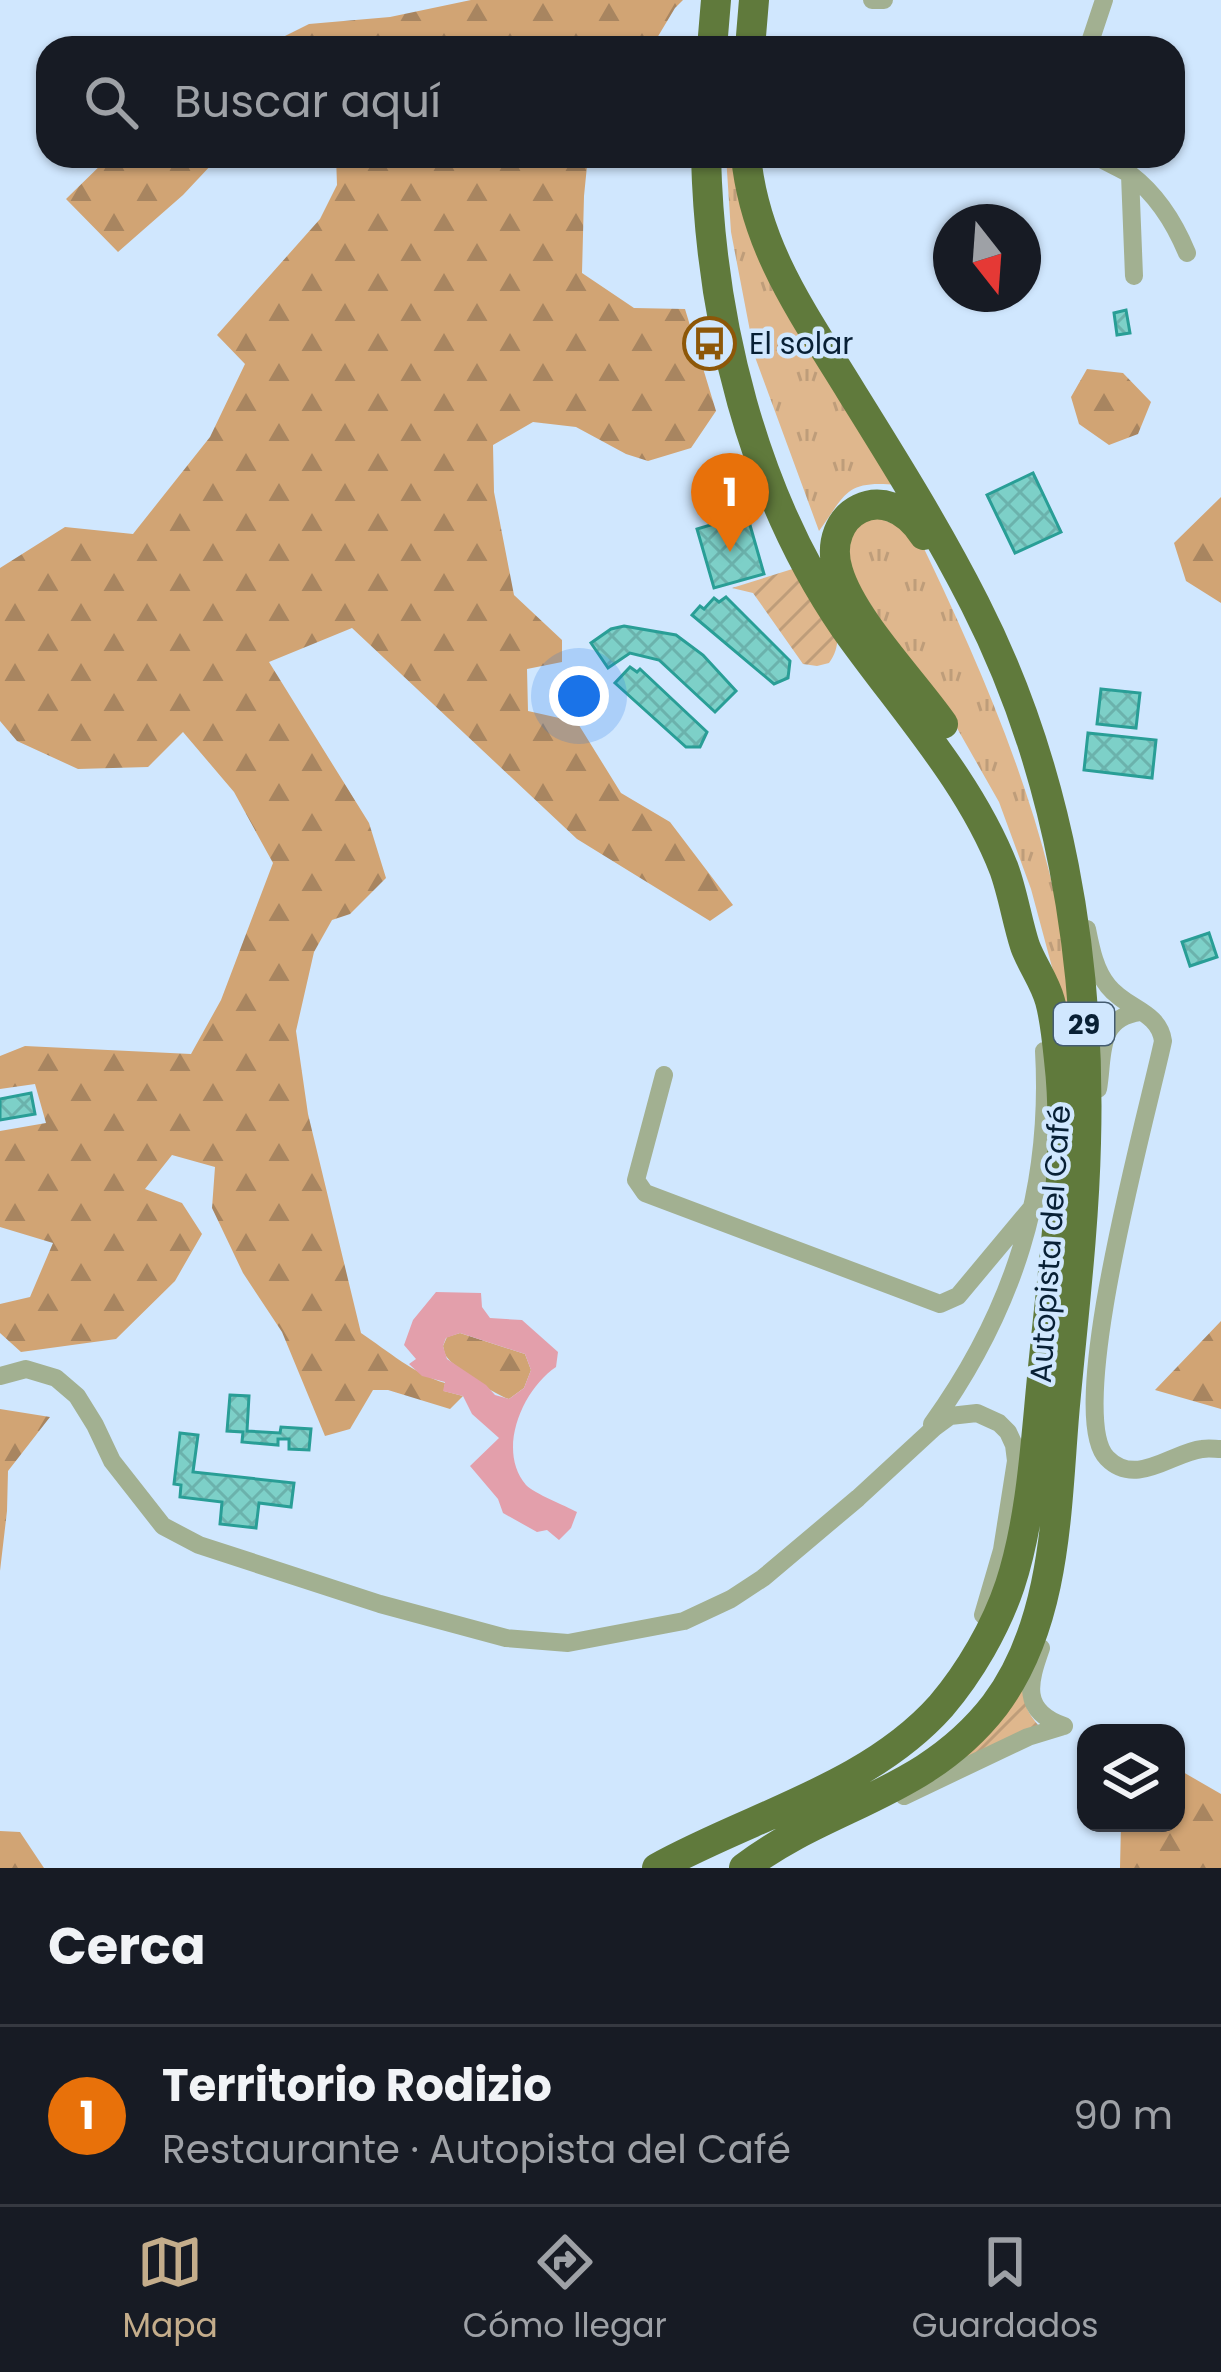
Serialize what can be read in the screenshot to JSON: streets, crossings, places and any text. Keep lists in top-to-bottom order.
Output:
{
  "streets": {
    "highway": ["29", "Autopista del Café"]
  },
  "places": {
    "bus stop": ["El solar"]
  },
  "north": "bottom",
  "page": {
    "search": "Buscar aquí",
    "pins": "1",
    "heading": "Cerca",
    "list": [
      {
        "mark": "1",
        "name": "Territorio Rodizio",
        "note": "Restaurante · Autopista del Café",
        "value": "90 m"
      }
    ],
    "nav": ["Mapa", "Cómo llegar", "Guardados"]
  }
}
